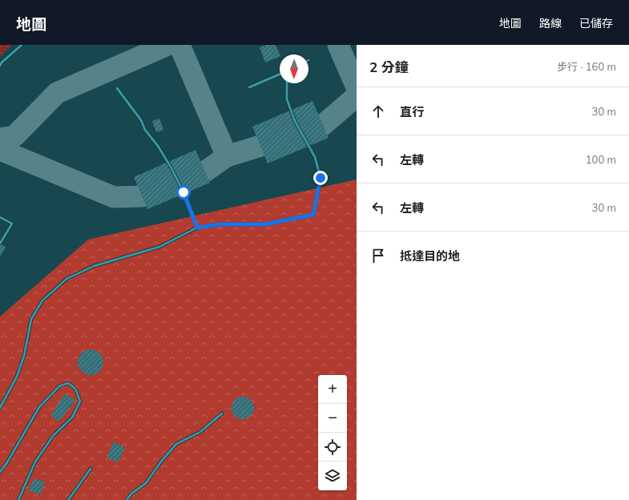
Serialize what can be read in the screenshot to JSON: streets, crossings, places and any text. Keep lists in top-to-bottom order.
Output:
{
  "north": "bottom",
  "page": {
    "header": "地圖",
    "nav": ["地圖", "路線", "已儲存"],
    "heading": ["2 分鐘", "步行 · 160 m"],
    "list": [
      ["直行", "30 m"],
      ["左轉", "100 m"],
      ["左轉", "30 m"],
      "抵達目的地"
    ],
    "map_buttons": ["+", "−"]
  }
}
